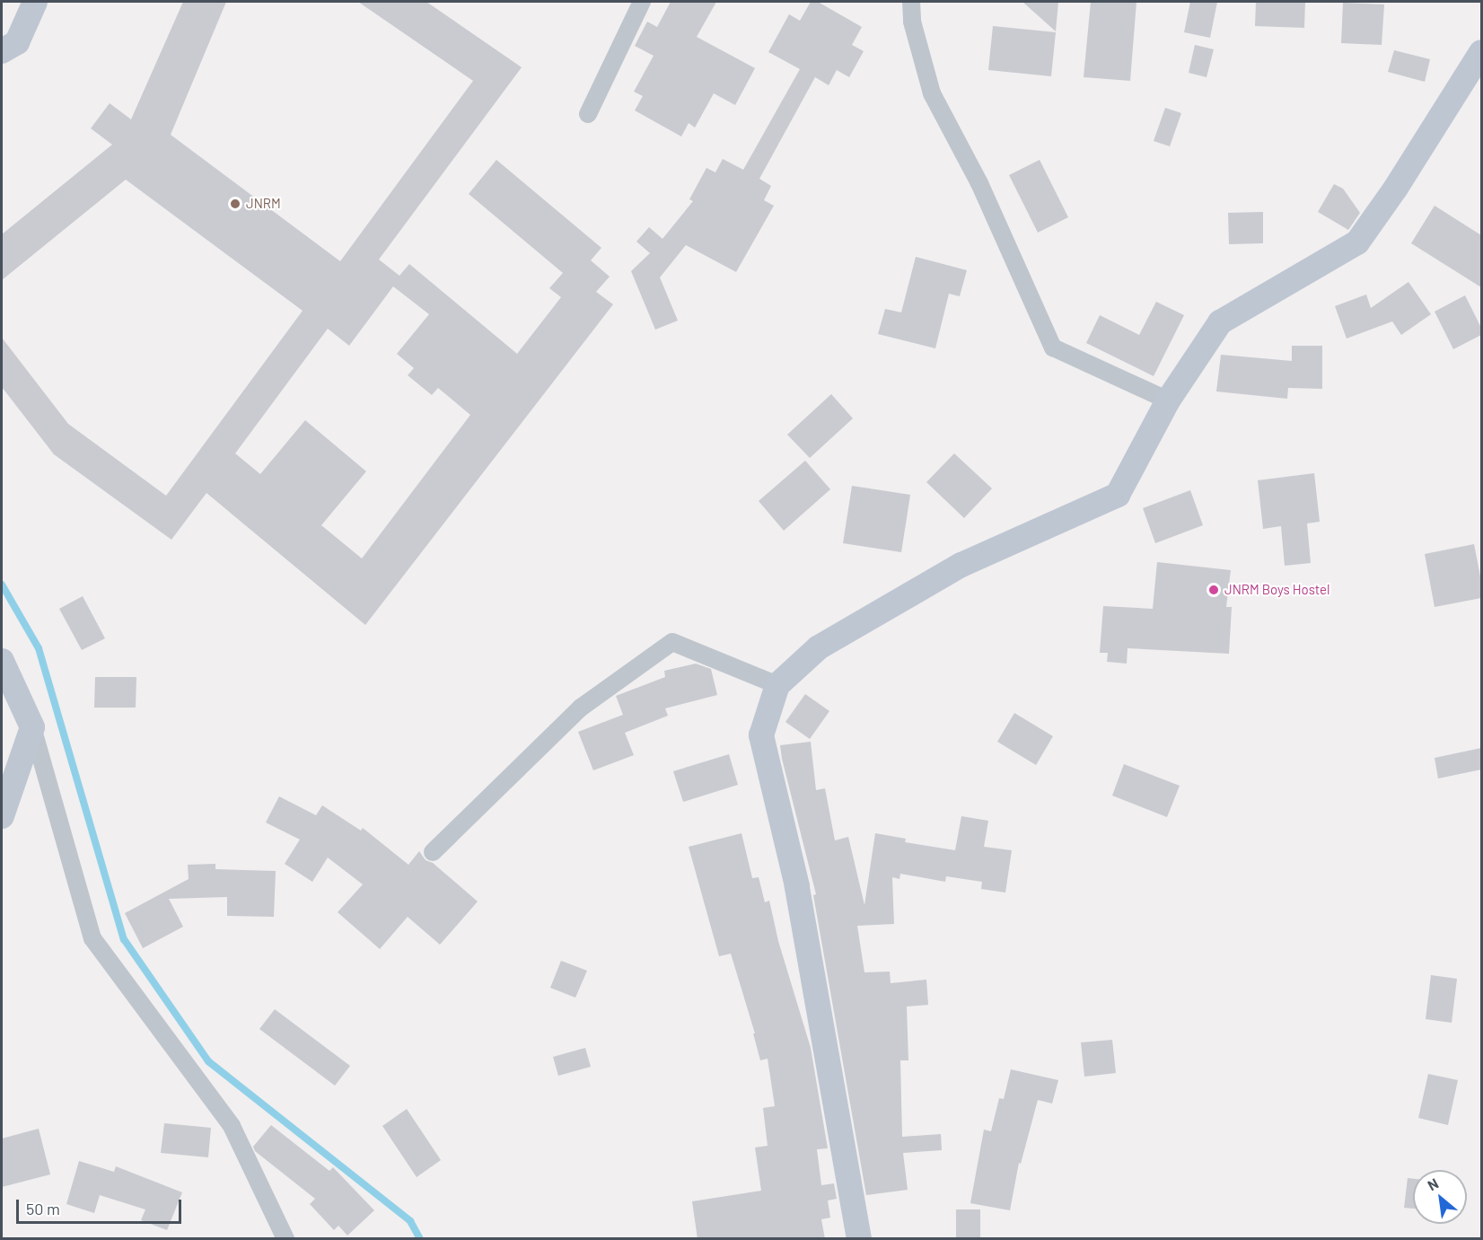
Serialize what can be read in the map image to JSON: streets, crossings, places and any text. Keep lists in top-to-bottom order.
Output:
{
  "places": ["JNRM", "JNRM Boys Hostel"],
  "scale_bar": "50 m",
  "north": "top left"
}
